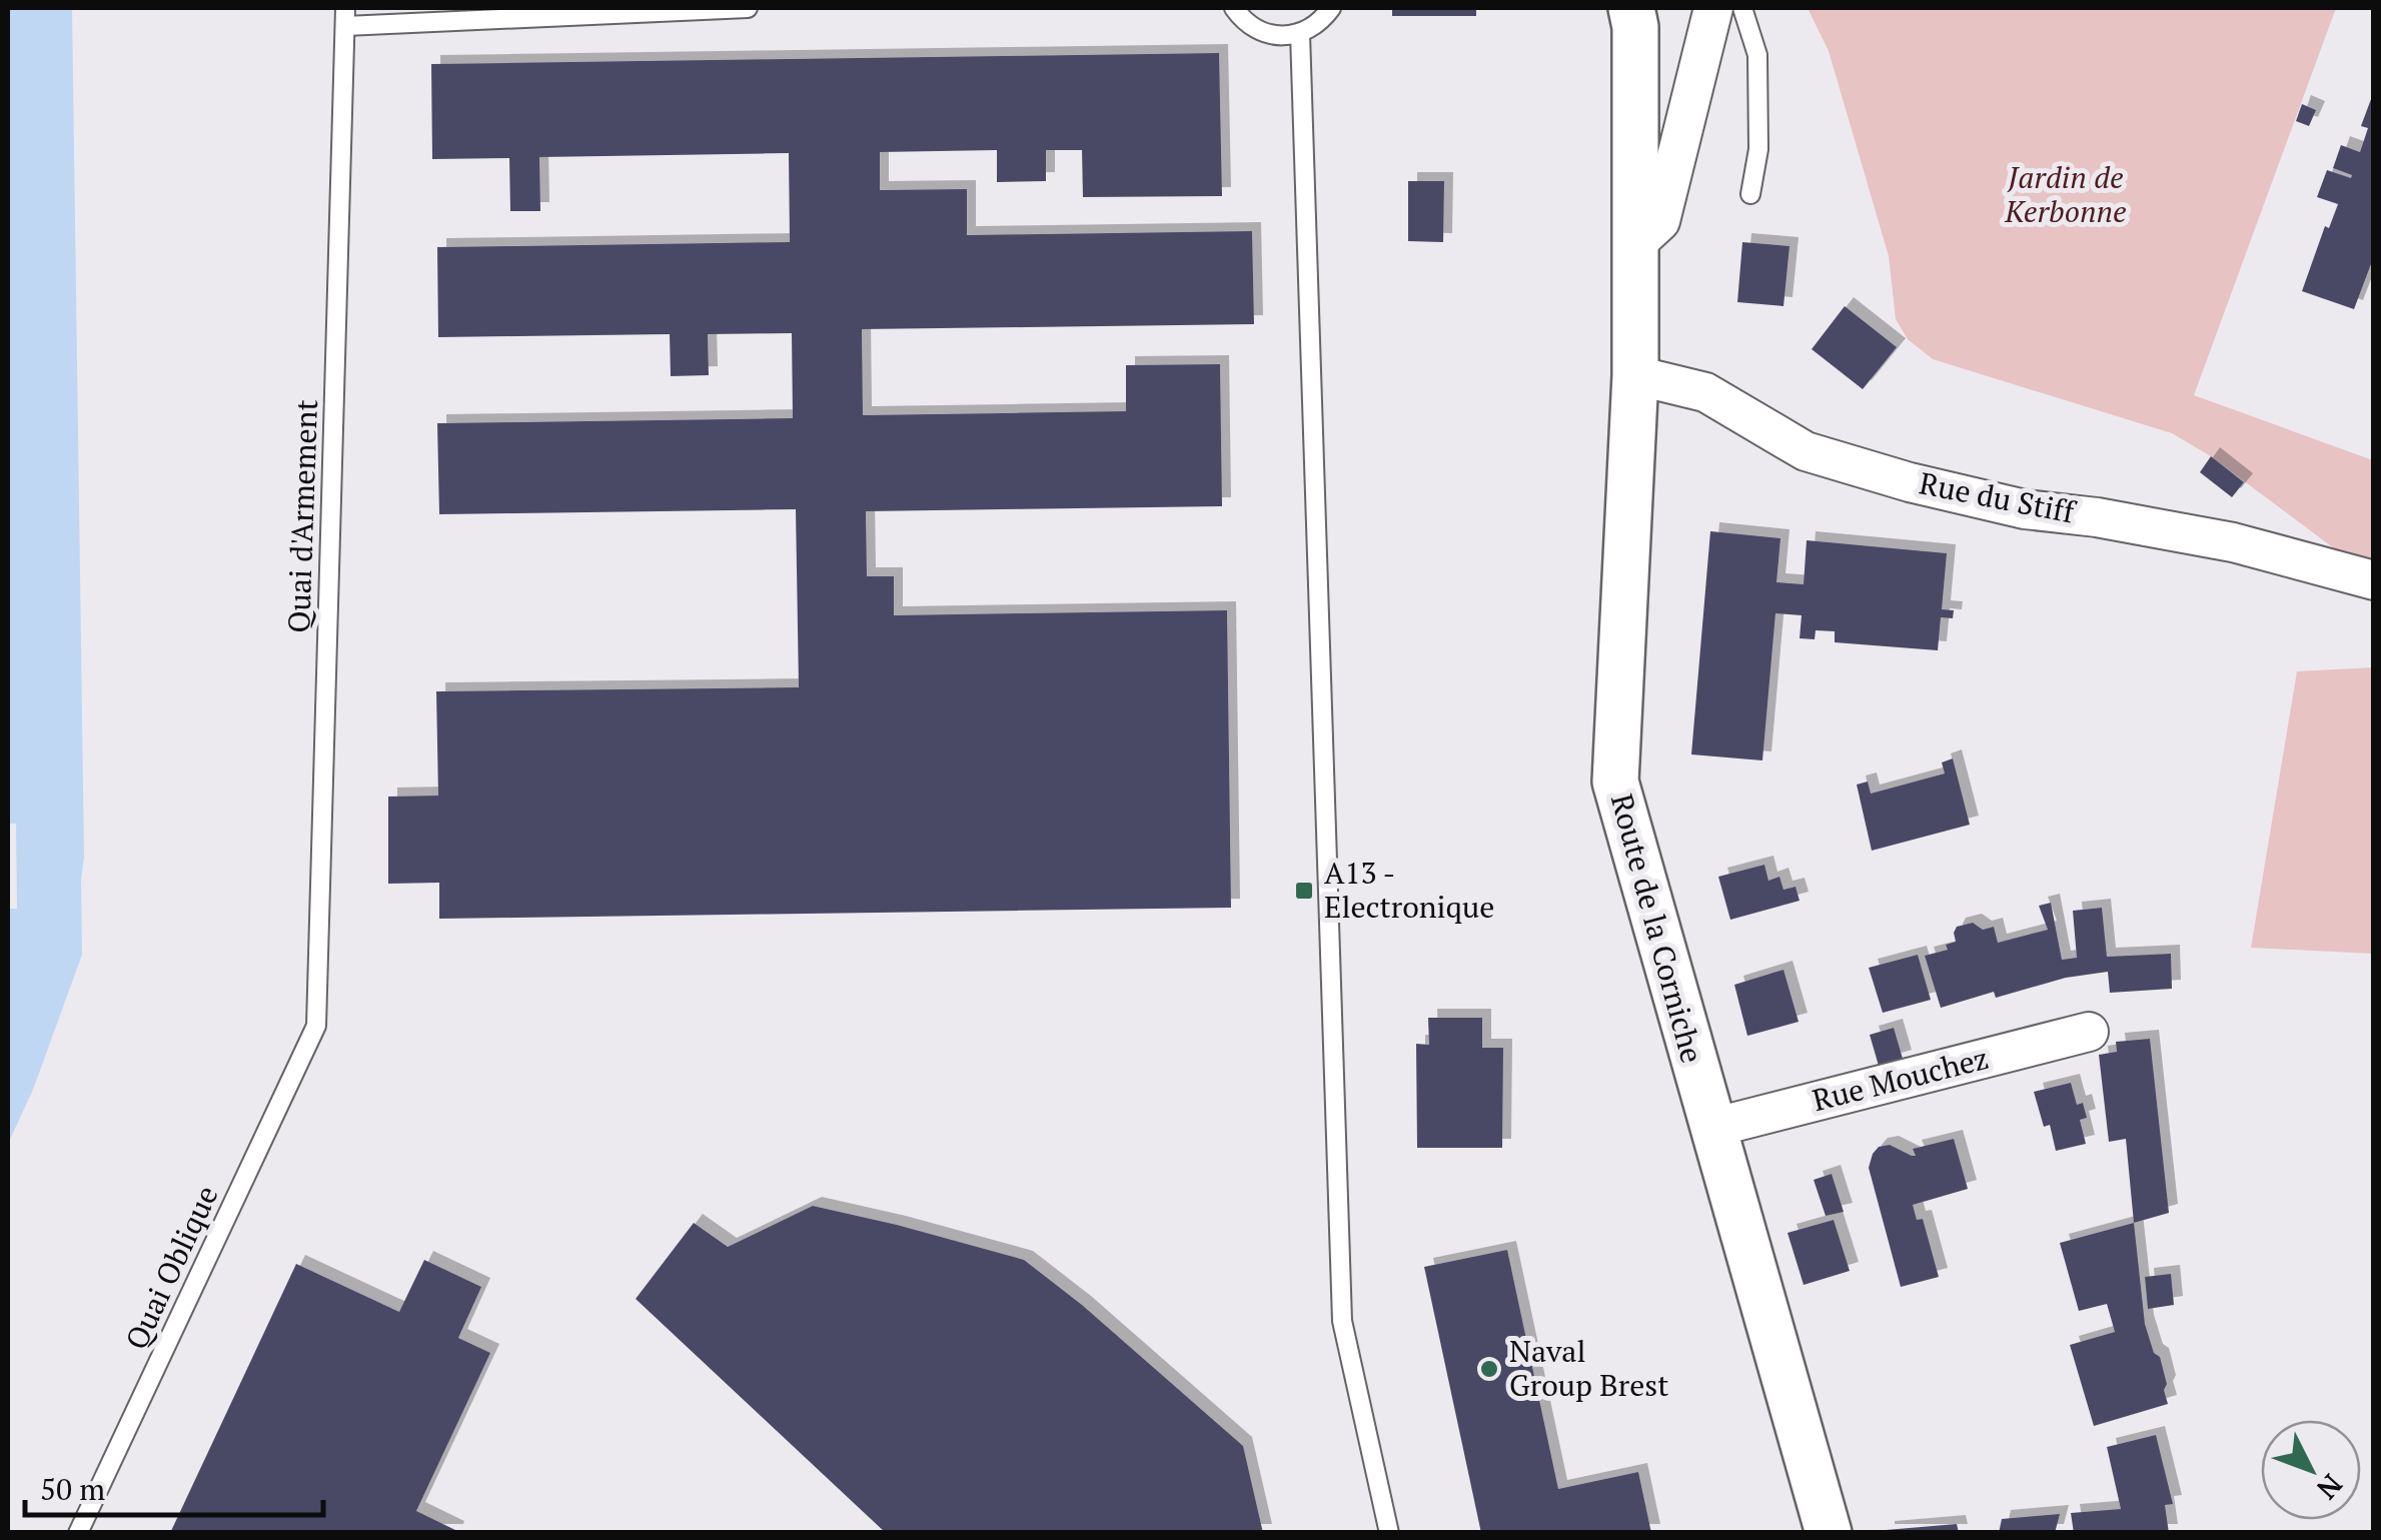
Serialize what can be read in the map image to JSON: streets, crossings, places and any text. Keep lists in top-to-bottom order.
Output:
{
  "streets": {
    "street": ["Rue du Stiff", "Route de la Corniche", "Rue Mouchez"],
    "lane": ["Quai d'Armement", "Quai Oblique"]
  },
  "crossings": [
    ["Rue du Stiff", "Route de la Corniche"],
    ["Quai d'Armement", "Quai Oblique"],
    ["Route de la Corniche", "Rue Mouchez"]
  ],
  "parks": ["Jardin de Kerbonne"],
  "places": {
    "transit": ["A13 - Electronique"],
    "other": ["Naval Group Brest"]
  },
  "scale_bar": "50 m",
  "north": "bottom right"
}
